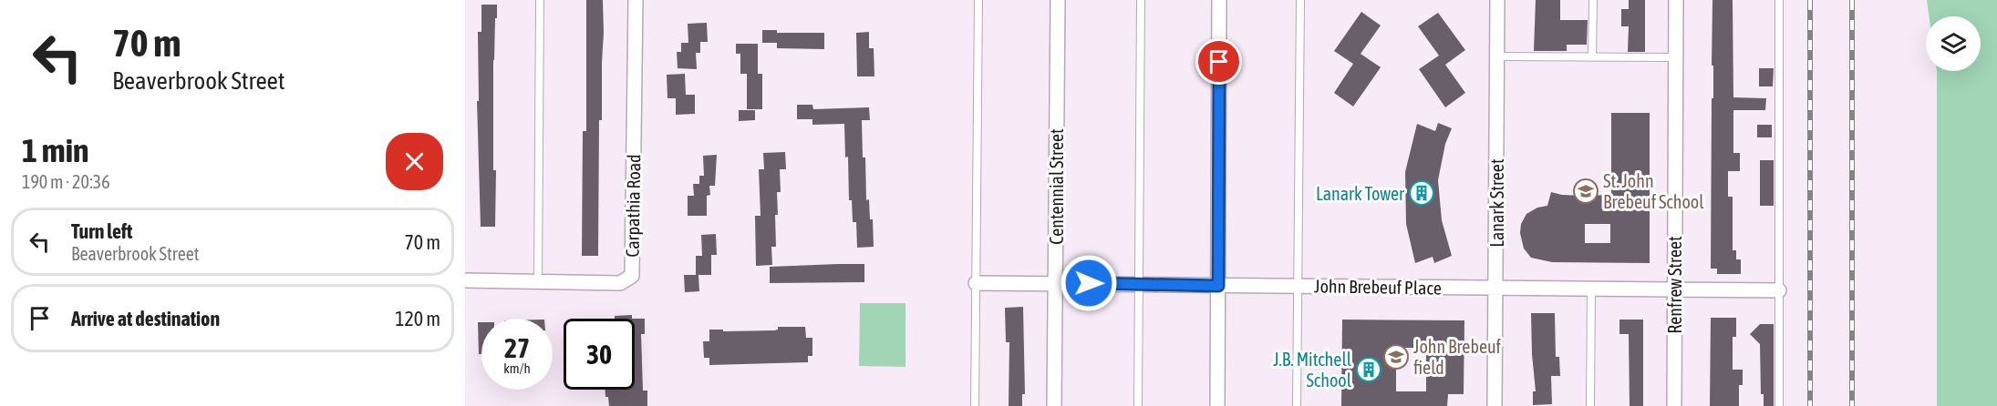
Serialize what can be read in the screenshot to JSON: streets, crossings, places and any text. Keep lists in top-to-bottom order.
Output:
{
  "streets": {
    "street": [
      "Centennial Street",
      "Lanark Street",
      "Carpathia Road",
      "Renfrew Street",
      "John Brebeuf Place"
    ]
  },
  "crossings": [
    ["Centennial Street", "John Brebeuf Place"],
    ["Lanark Street", "John Brebeuf Place"],
    ["Renfrew Street", "John Brebeuf Place"]
  ],
  "places": {
    "school or university": ["St. John Brebeuf School", "John Brebeuf field"],
    "building": ["Lanark Tower", "J.B. Mitchell School"]
  },
  "page": {
    "turn": ["70 m", "Beaverbrook Street"],
    "heading": ["1 min", "190 m · 20:36"],
    "list": [
      {
        "name": "Turn left",
        "note": "Beaverbrook Street",
        "value": "70 m"
      },
      {
        "name": "Arrive at destination",
        "value": "120 m"
      }
    ],
    "speed": "27 km/h",
    "limit": "30"
  }
}
